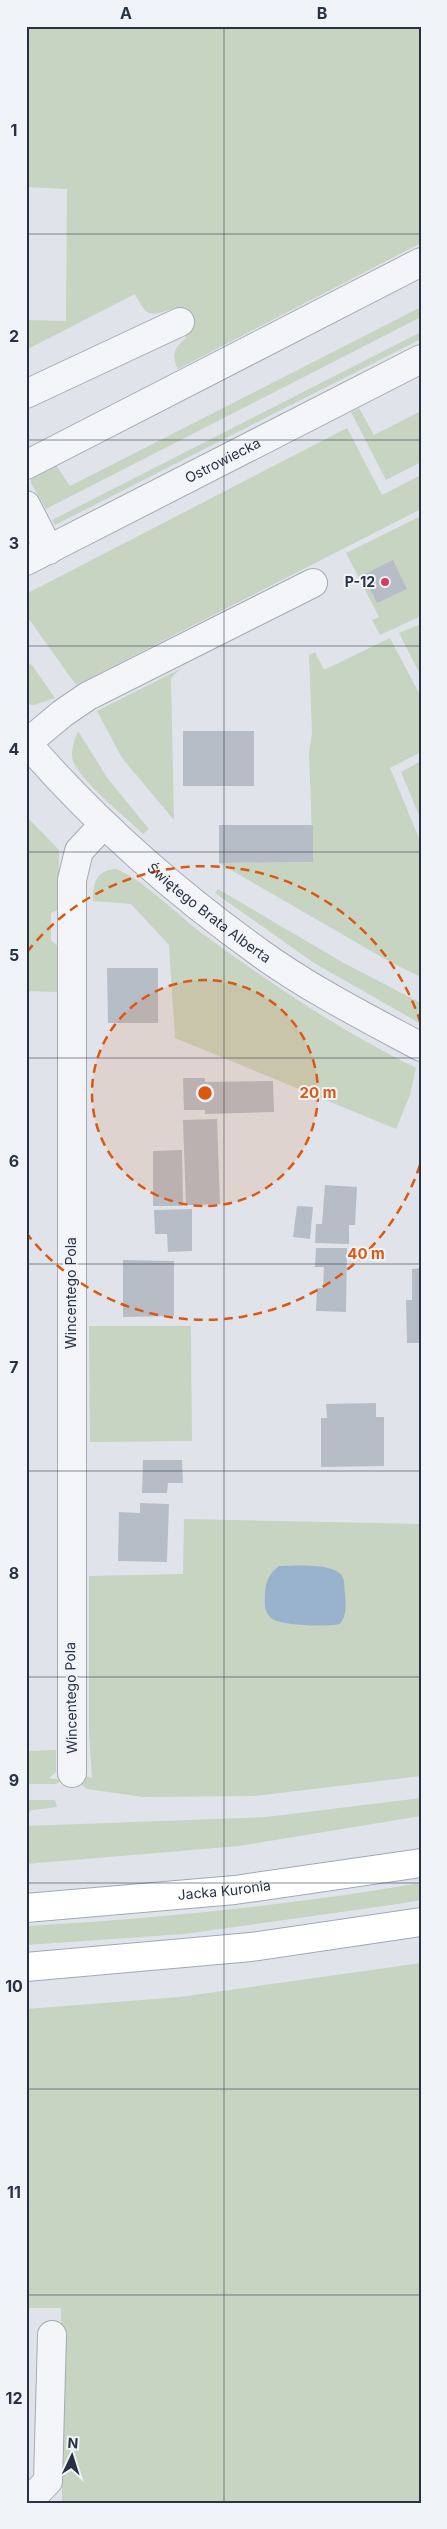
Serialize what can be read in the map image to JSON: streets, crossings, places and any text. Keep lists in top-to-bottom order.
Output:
{
  "streets": {
    "main road": ["Jacka Kuronia"],
    "street": ["Ostrowiecka", "Świętego Brata Alberta", "Wincentego Pola"]
  },
  "crossings": [
    ["Świętego Brata Alberta", "Wincentego Pola"]
  ],
  "places": ["P-12"],
  "north": "top",
  "grid": {
    "columns": ["A", "B"],
    "rows": [
      "1",
      "2",
      "3",
      "4",
      "5",
      "6",
      "7",
      "8",
      "9",
      "10",
      "11",
      "12"
    ]
  },
  "rings": ["20 m", "40 m"]
}
